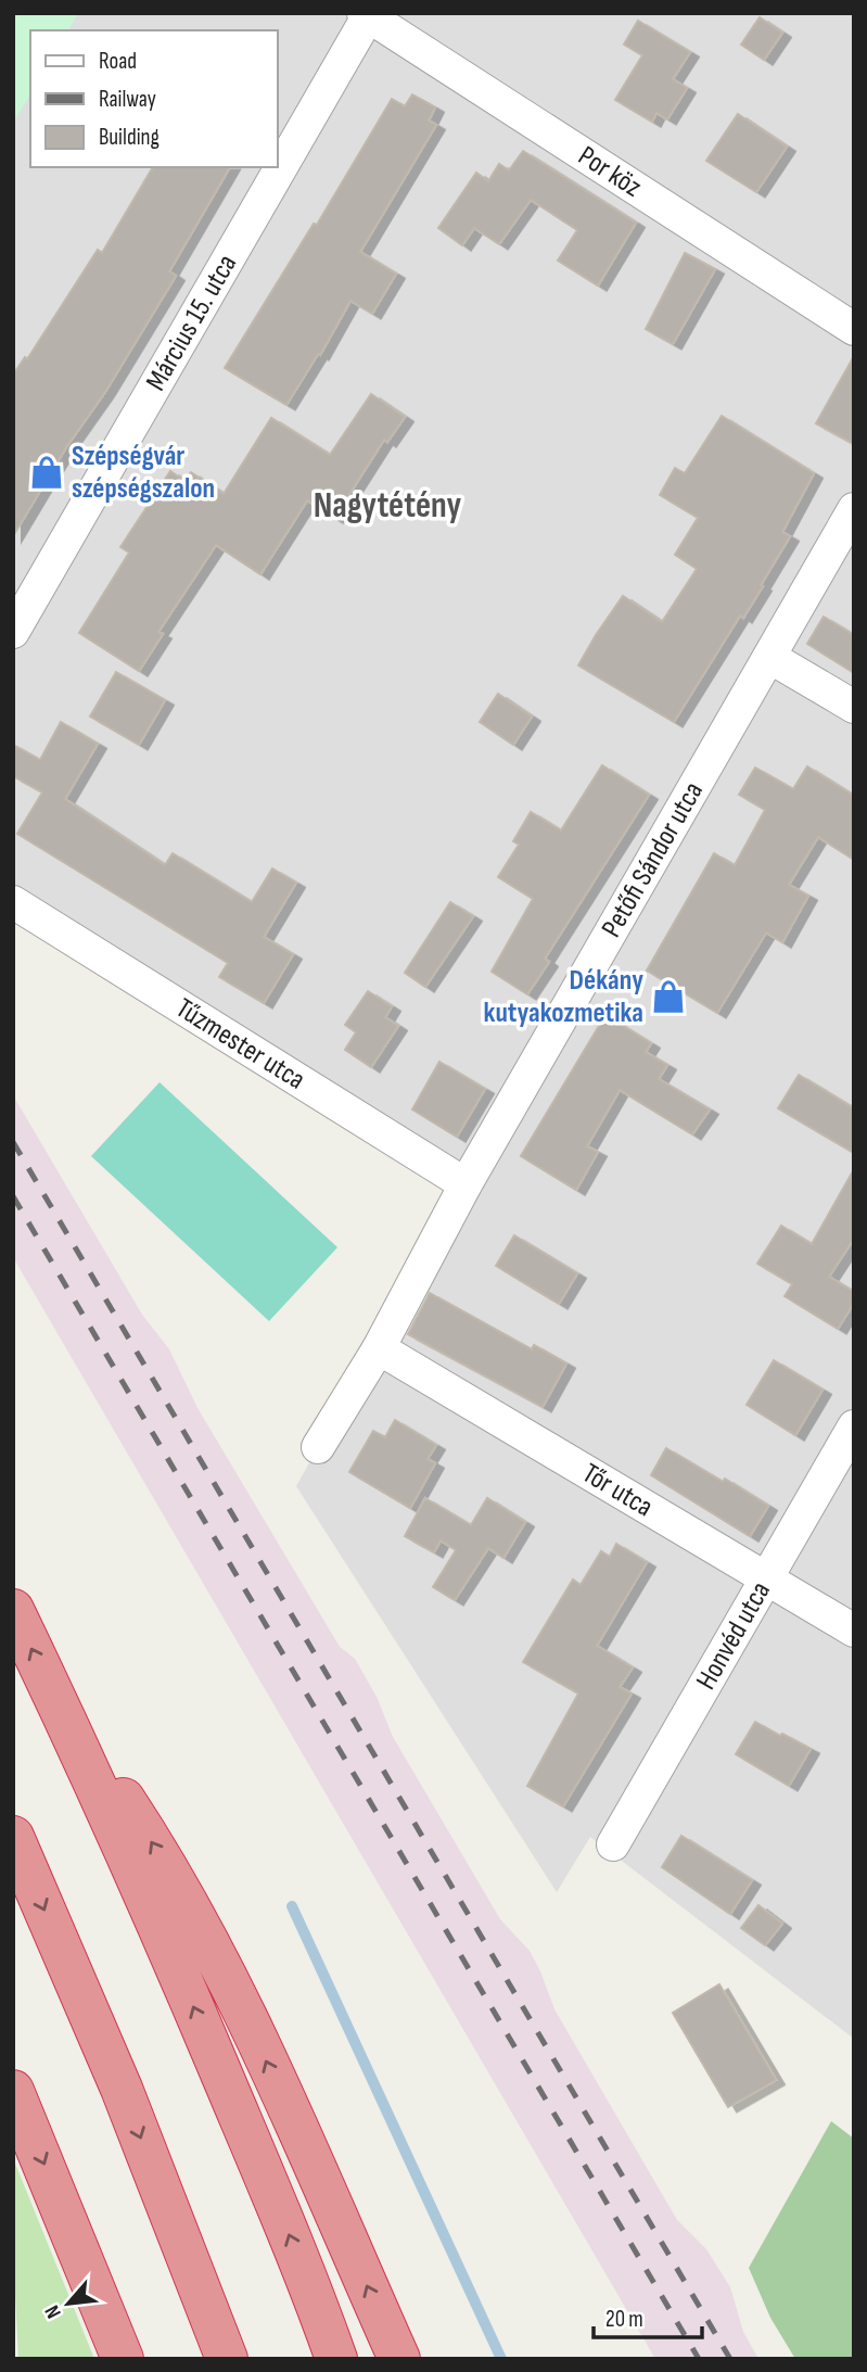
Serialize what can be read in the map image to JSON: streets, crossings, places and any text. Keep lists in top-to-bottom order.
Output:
{
  "streets": {
    "street": [
      "Por köz",
      "Március 15. utca",
      "Petőfi Sándor utca",
      "Tűzmester utca",
      "Tőr utca",
      "Honvéd utca"
    ]
  },
  "crossings": [
    ["Por köz", "Március 15. utca"],
    ["Petőfi Sándor utca", "Tűzmester utca"],
    ["Petőfi Sándor utca", "Tőr utca"],
    ["Tőr utca", "Honvéd utca"]
  ],
  "districts": ["Nagytétény"],
  "places": {
    "shop": ["Szépségvár szépségszalon", "Dékány kutyakozmetika"]
  },
  "legend": ["Road", "Railway", "Building"],
  "scale_bar": "20 m",
  "north": "bottom left"
}
